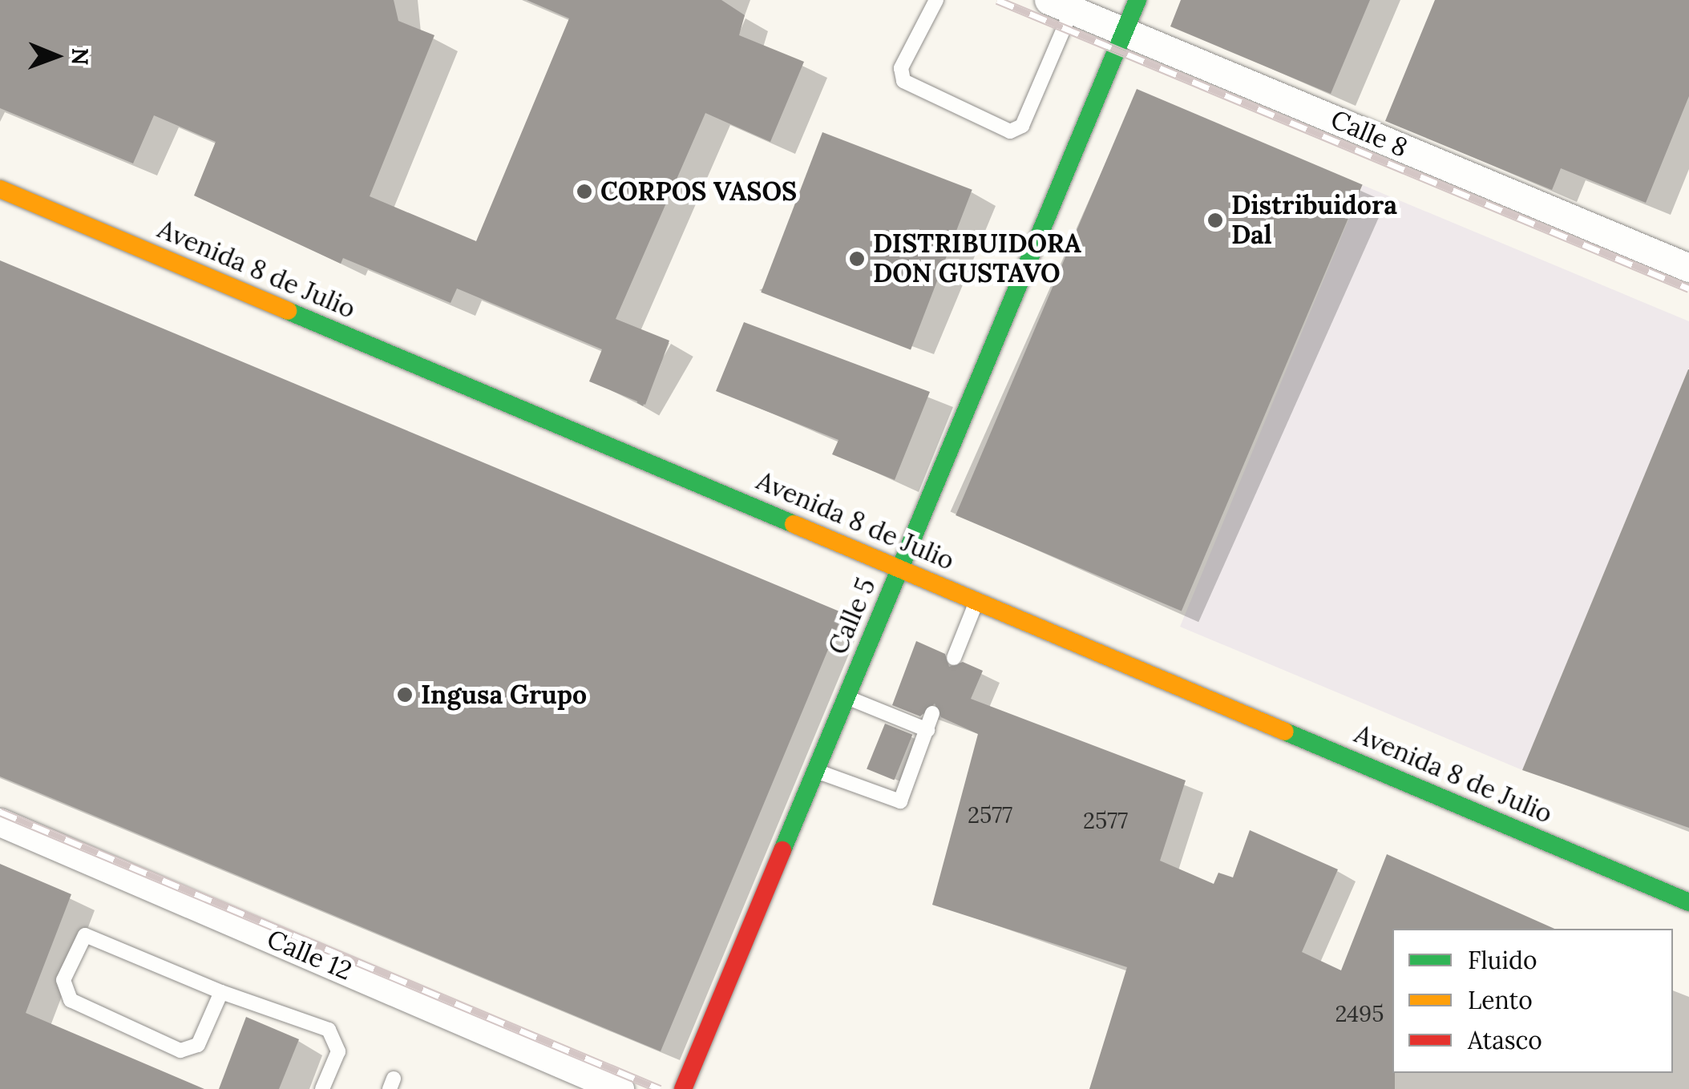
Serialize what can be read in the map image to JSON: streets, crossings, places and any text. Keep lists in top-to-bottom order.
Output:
{
  "streets": {
    "main road": ["Avenida 8 de Julio", "Calle 5"],
    "street": ["Calle 8", "Calle 12"]
  },
  "crossings": [
    ["Calle 8", "Calle 5"],
    ["Avenida 8 de Julio", "Calle 5"]
  ],
  "places": [
    "CORPOS VASOS",
    "Distribuidora Dal",
    "DISTRIBUIDORA DON GUSTAVO",
    "Ingusa Grupo"
  ],
  "house_numbers": ["2577", "2577", "2495"],
  "legend": ["Fluido", "Lento", "Atasco"],
  "north": "right"
}
